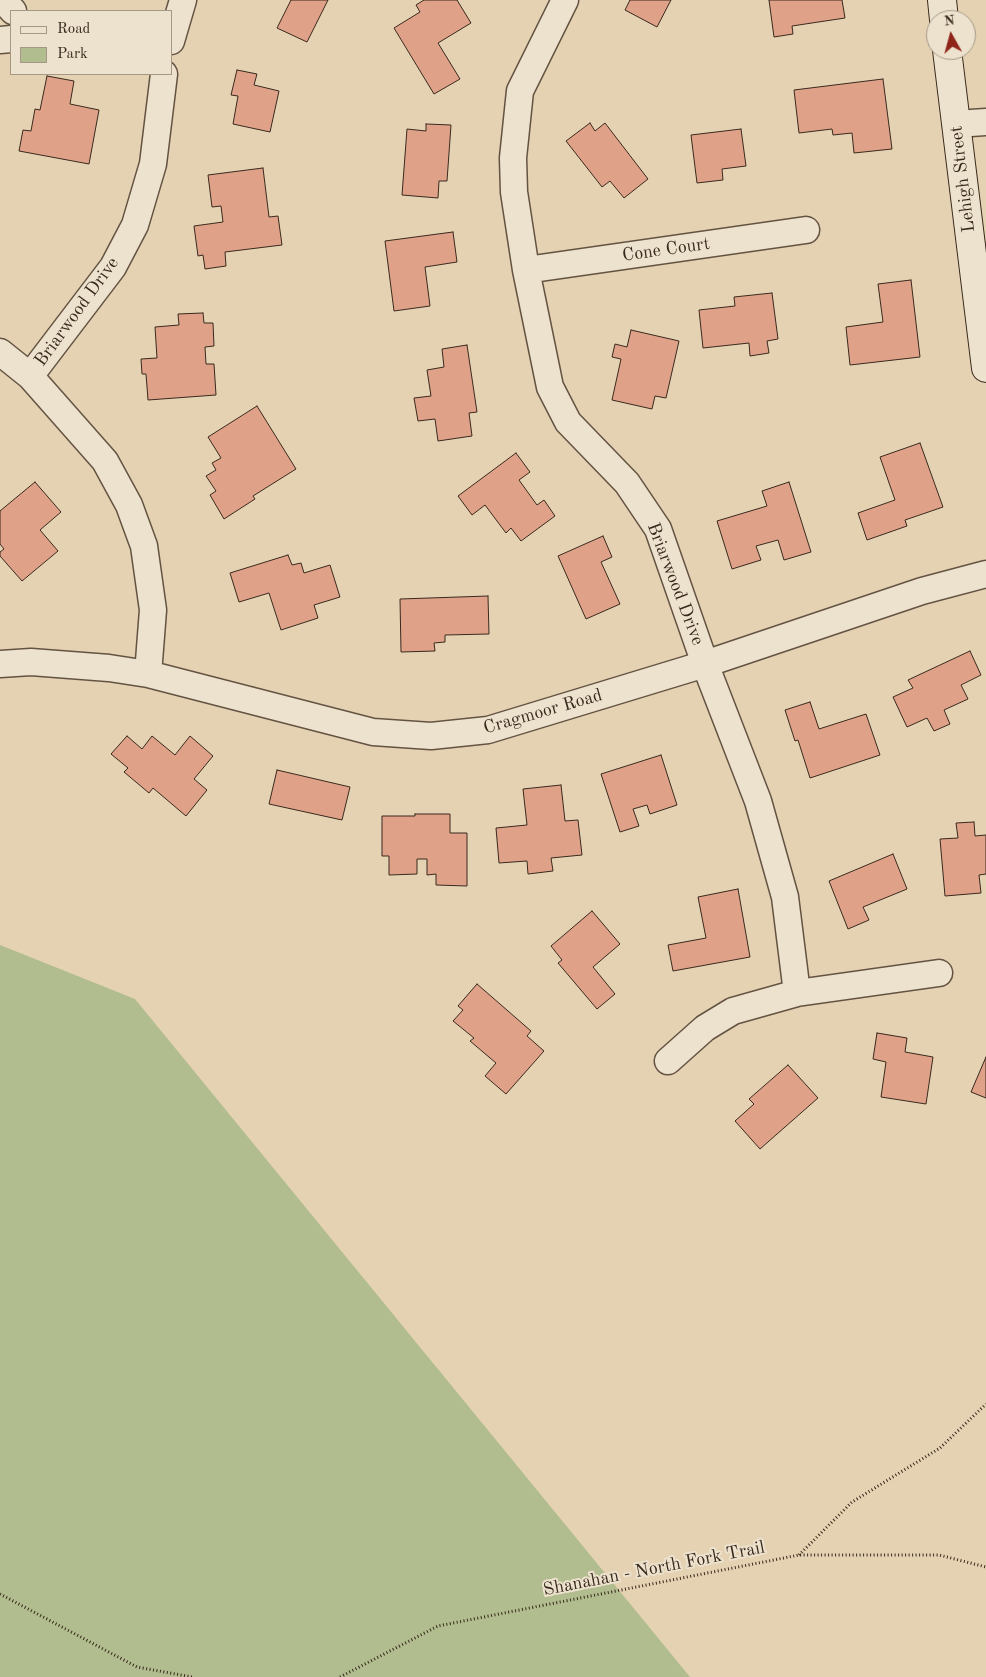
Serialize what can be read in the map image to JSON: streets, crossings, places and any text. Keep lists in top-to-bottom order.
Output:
{
  "streets": {
    "street": [
      "Lehigh Street",
      "Cone Court",
      "Briarwood Drive",
      "Cragmoor Road"
    ],
    "path": ["Shanahan - North Fork Trail"]
  },
  "crossings": [
    ["Cone Court", "Briarwood Drive"],
    ["Briarwood Drive", "Cragmoor Road"]
  ],
  "legend": ["Road", "Park"],
  "north": "top"
}
